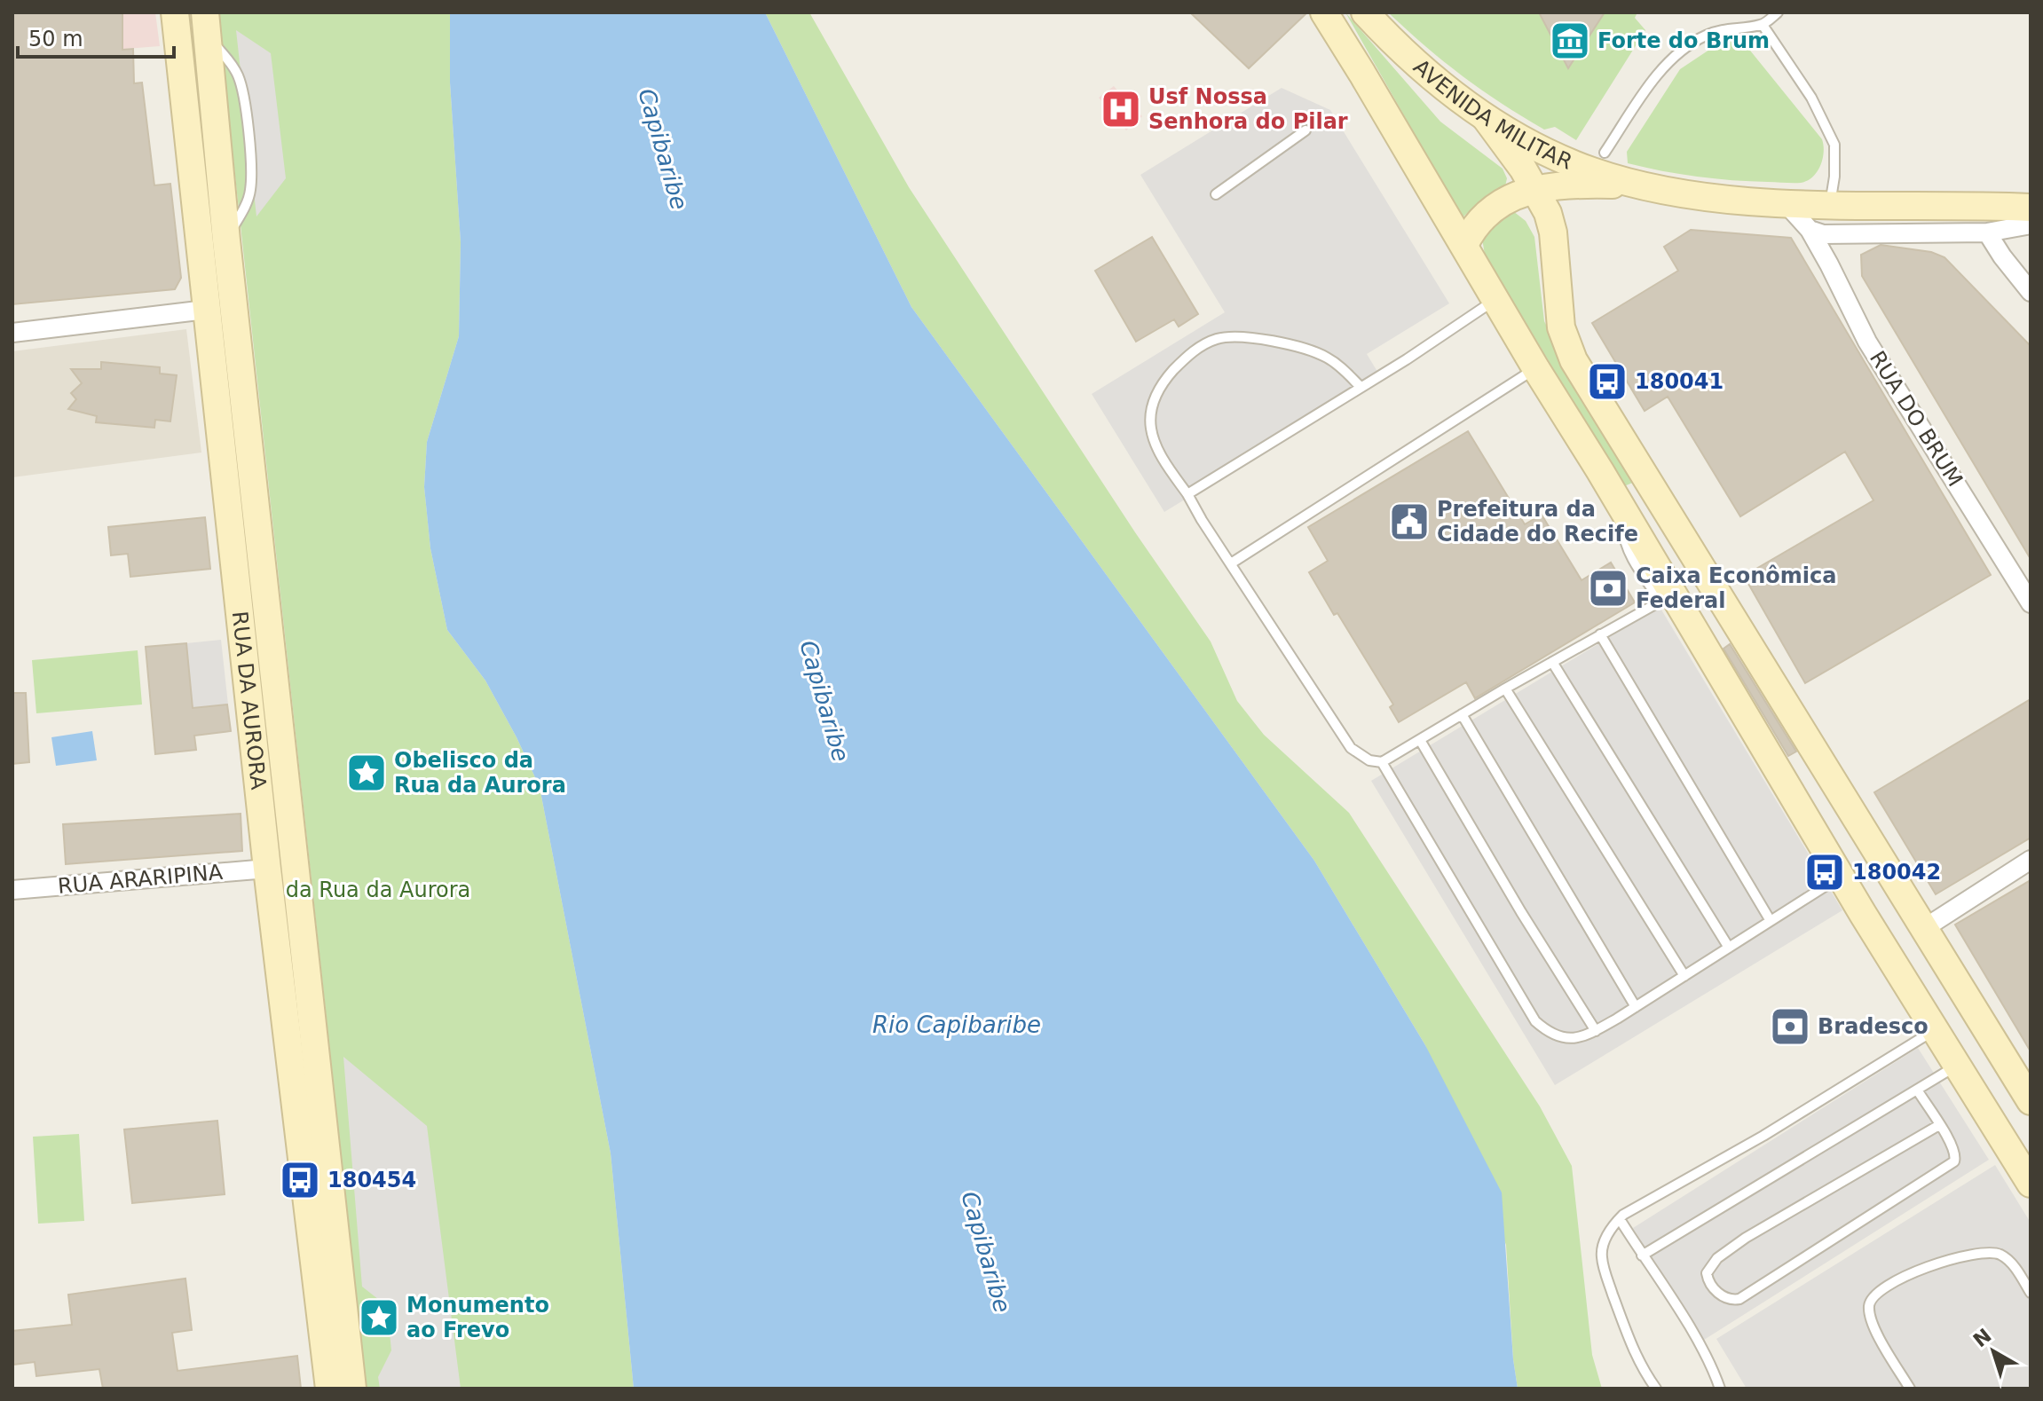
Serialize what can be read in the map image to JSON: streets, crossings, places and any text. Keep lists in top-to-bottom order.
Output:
{
  "streets": {
    "main road": ["AVENIDA MILITAR", "RUA DA AURORA"],
    "street": ["RUA DO BRUM", "RUA ARARIPINA"]
  },
  "crossings": [
    ["RUA DA AURORA", "RUA ARARIPINA"]
  ],
  "water": ["Capibaribe", "Rio Capibaribe"],
  "parks": ["da Rua da Aurora"],
  "places": {
    "museum": ["Forte do Brum"],
    "hospital": ["Usf Nossa Senhora do Pilar"],
    "bus stop": ["180041", "180042", "180454"],
    "public building": ["Prefeitura da Cidade do Recife"],
    "bank": ["Caixa Econômica Federal", "Bradesco"],
    "place": ["Obelisco da Rua da Aurora", "Monumento ao Frevo"]
  },
  "scale_bar": "50 m",
  "north": "top left"
}
